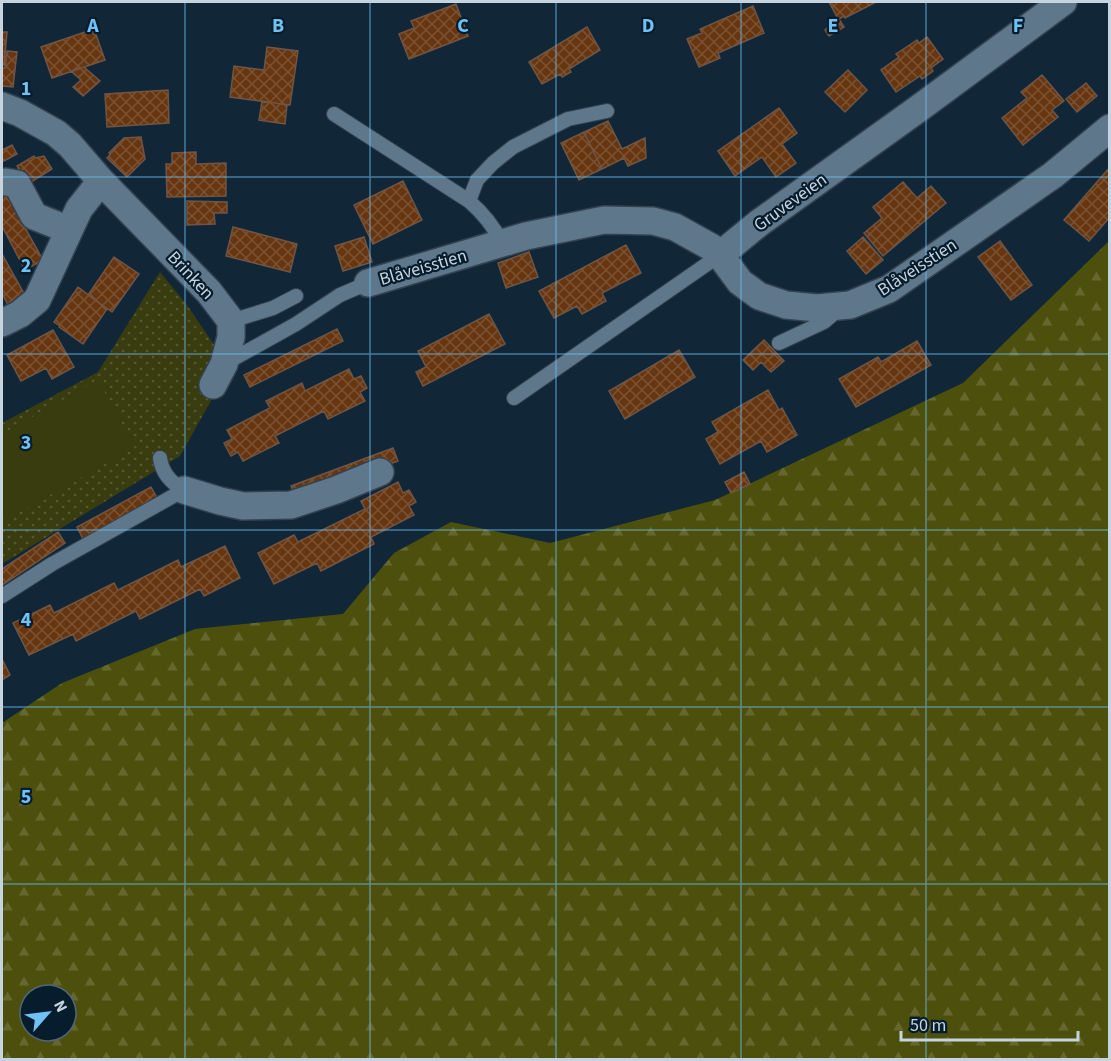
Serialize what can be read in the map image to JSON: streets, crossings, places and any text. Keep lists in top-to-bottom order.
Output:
{
  "streets": {
    "street": ["Gruveveien", "Blåveisstien", "Brinken"]
  },
  "crossings": [
    ["Gruveveien", "Blåveisstien"]
  ],
  "scale_bar": "50 m",
  "north": "top right",
  "grid": {
    "columns": [
      "A",
      "B",
      "C",
      "D",
      "E",
      "F"
    ],
    "rows": [
      "1",
      "2",
      "3",
      "4",
      "5"
    ]
  }
}
